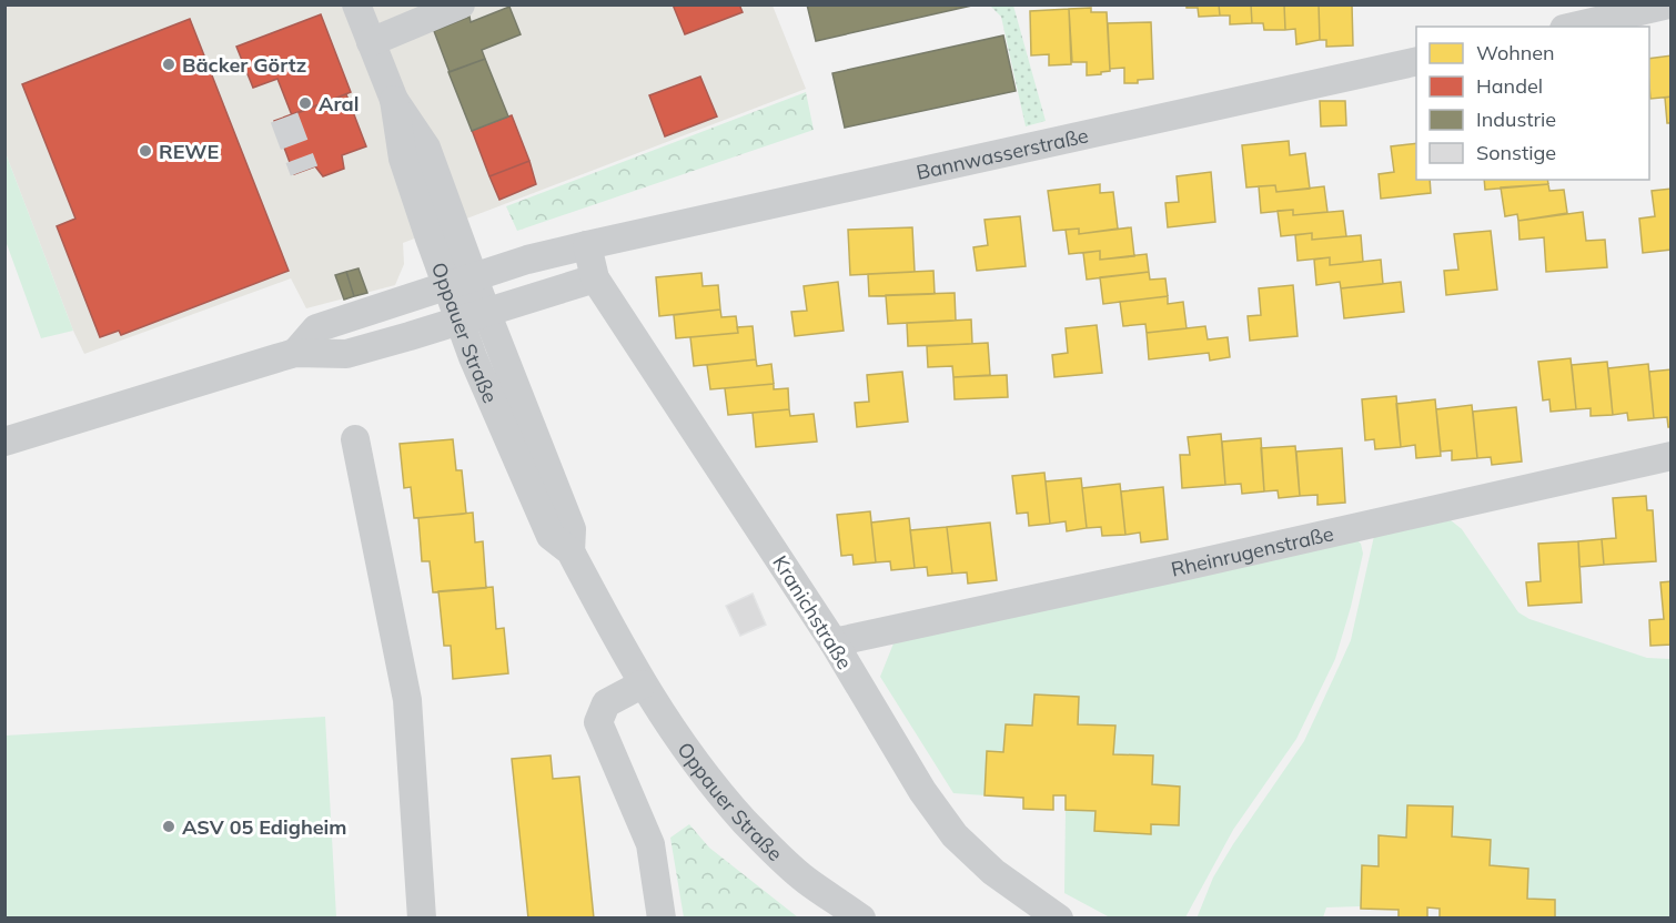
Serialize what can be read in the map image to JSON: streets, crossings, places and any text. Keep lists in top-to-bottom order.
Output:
{
  "streets": {
    "street": [
      "Bannwasserstraße",
      "Oppauer Straße",
      "Rheinrugenstraße",
      "Kranichstraße"
    ]
  },
  "crossings": [
    ["Bannwasserstraße", "Oppauer Straße"],
    ["Rheinrugenstraße", "Kranichstraße"]
  ],
  "places": [
    "Bäcker Görtz",
    "Aral",
    "REWE",
    "ASV 05 Edigheim"
  ],
  "legend": [
    "Wohnen",
    "Handel",
    "Industrie",
    "Sonstige"
  ]
}
